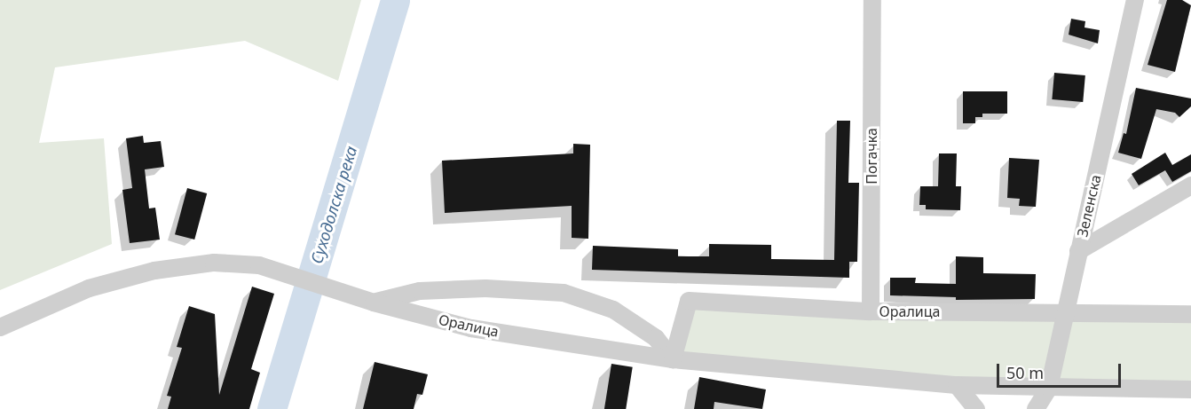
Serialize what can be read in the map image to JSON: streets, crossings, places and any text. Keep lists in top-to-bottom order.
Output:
{
  "streets": {
    "street": ["Погачка", "Зеленска", "Оралица"]
  },
  "crossings": [
    ["Погачка", "Оралица"],
    ["Зеленска", "Оралица"]
  ],
  "water": ["Суходолска река"],
  "scale_bar": "50 m"
}
